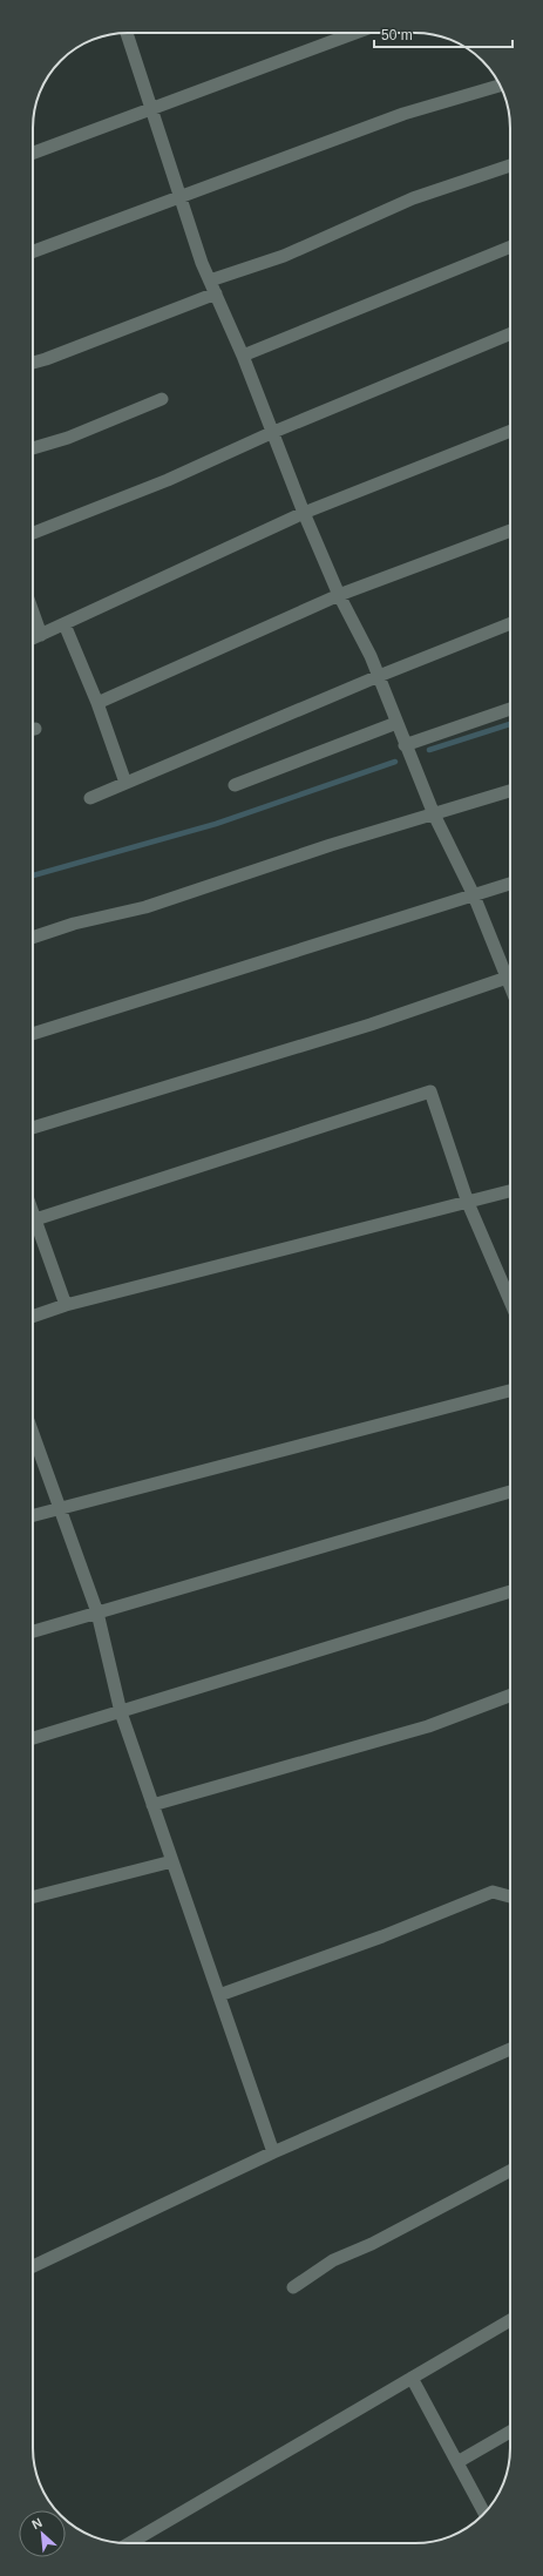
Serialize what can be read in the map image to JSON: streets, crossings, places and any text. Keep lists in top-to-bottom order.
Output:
{
  "scale_bar": "50 m",
  "north": "top left"
}
